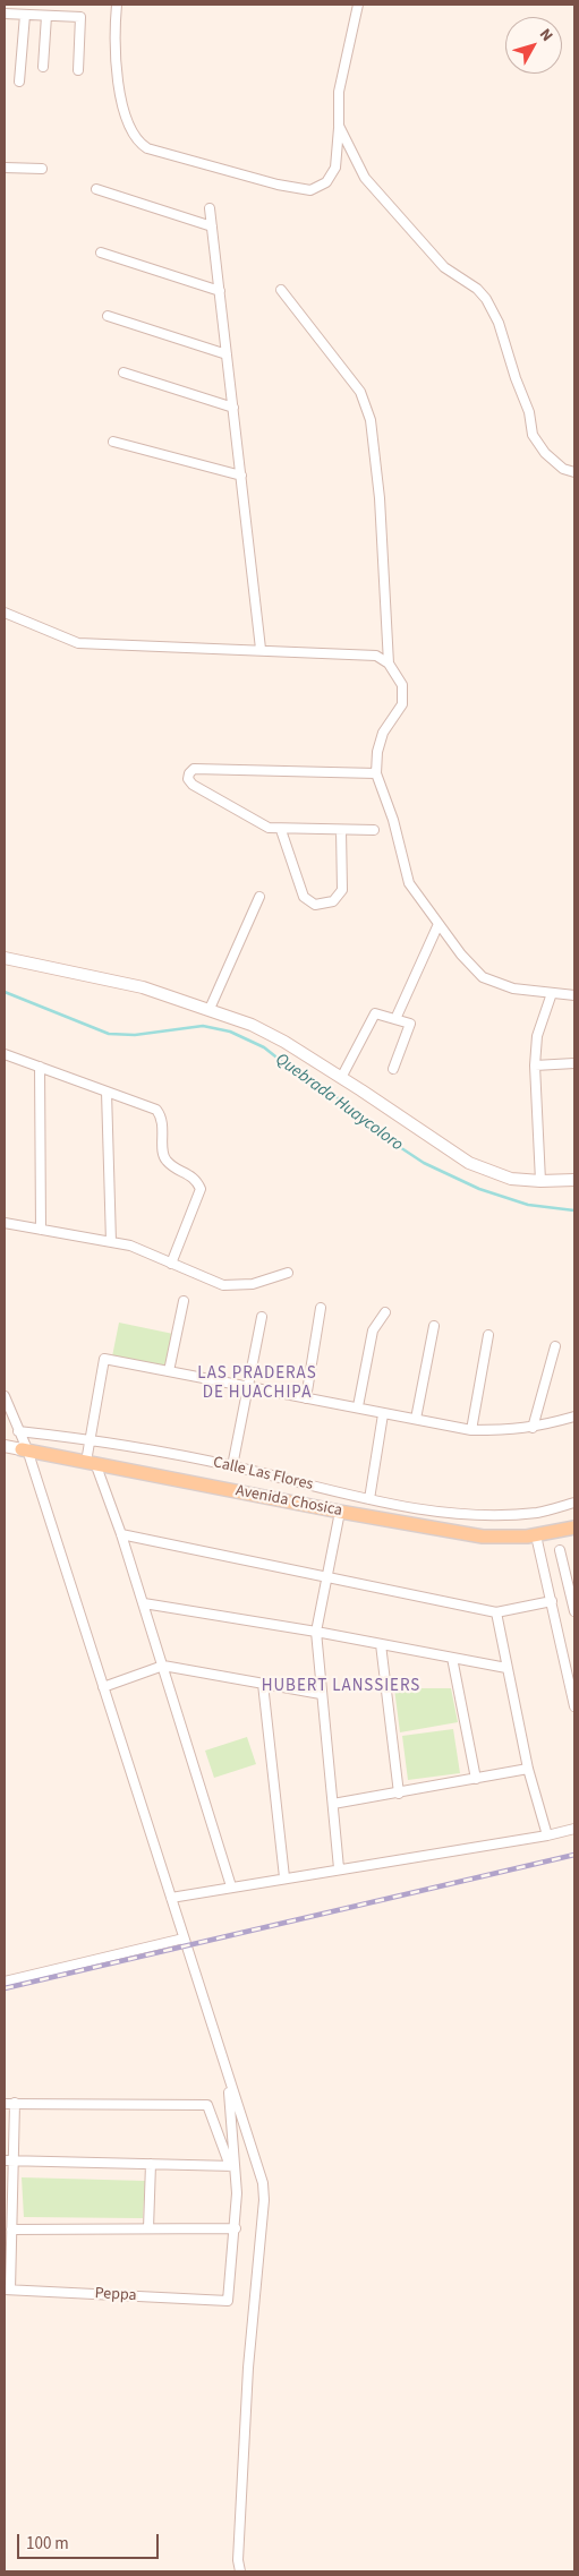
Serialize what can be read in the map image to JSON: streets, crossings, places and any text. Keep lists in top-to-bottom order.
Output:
{
  "streets": {
    "main road": ["Avenida Chosica"],
    "street": ["Calle Las Flores", "Peppa"]
  },
  "districts": ["LAS PRADERAS DE HUACHIPA", "HUBERT LANSSIERS"],
  "water": ["Quebrada Huaycoloro"],
  "scale_bar": "100 m",
  "north": "top right"
}
